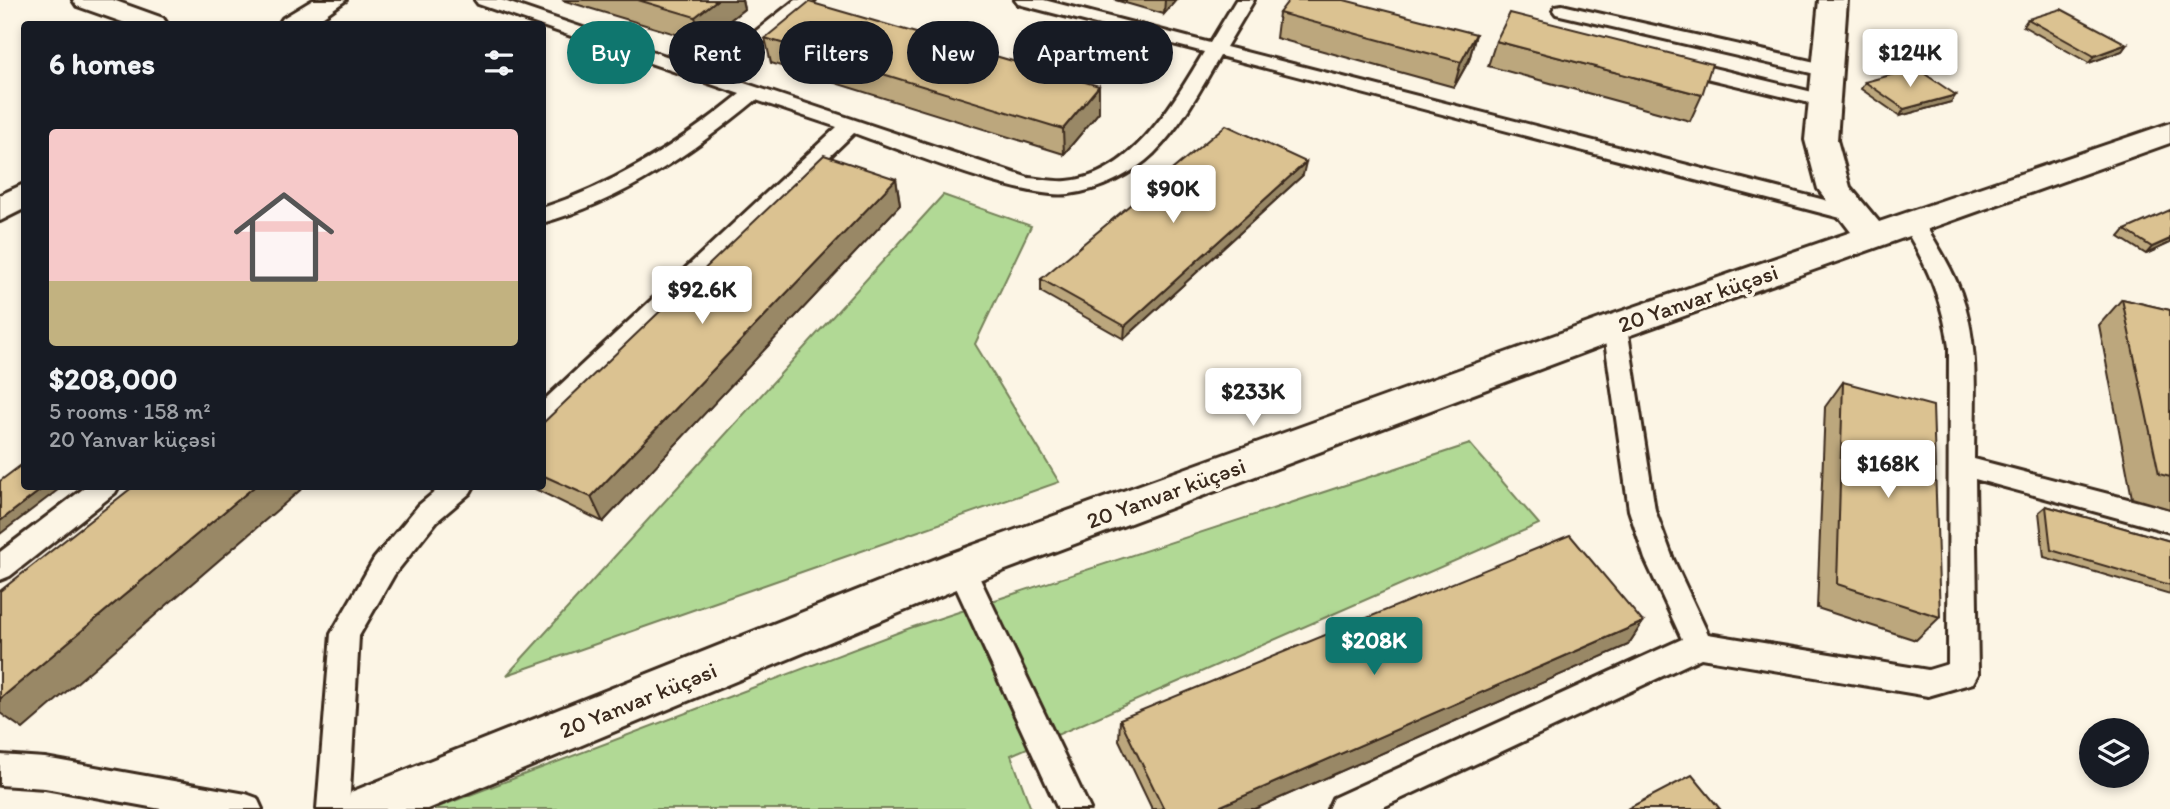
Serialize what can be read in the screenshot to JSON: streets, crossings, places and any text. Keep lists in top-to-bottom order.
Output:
{
  "streets": {
    "street": ["20 Yanvar küçəsi"]
  },
  "page": {
    "chip": [
      "Buy",
      "Rent",
      "Filters",
      "New",
      "Apartment"
    ],
    "heading": "6 homes",
    "price": [
      "$124K",
      "$90K",
      "$92.6K",
      "$233K",
      "$168K",
      "$208K"
    ],
    "list": [
      {
        "name": "$208,000",
        "note": "5 rooms · 158 m² · 20 Yanvar küçəsi"
      }
    ]
  }
}
